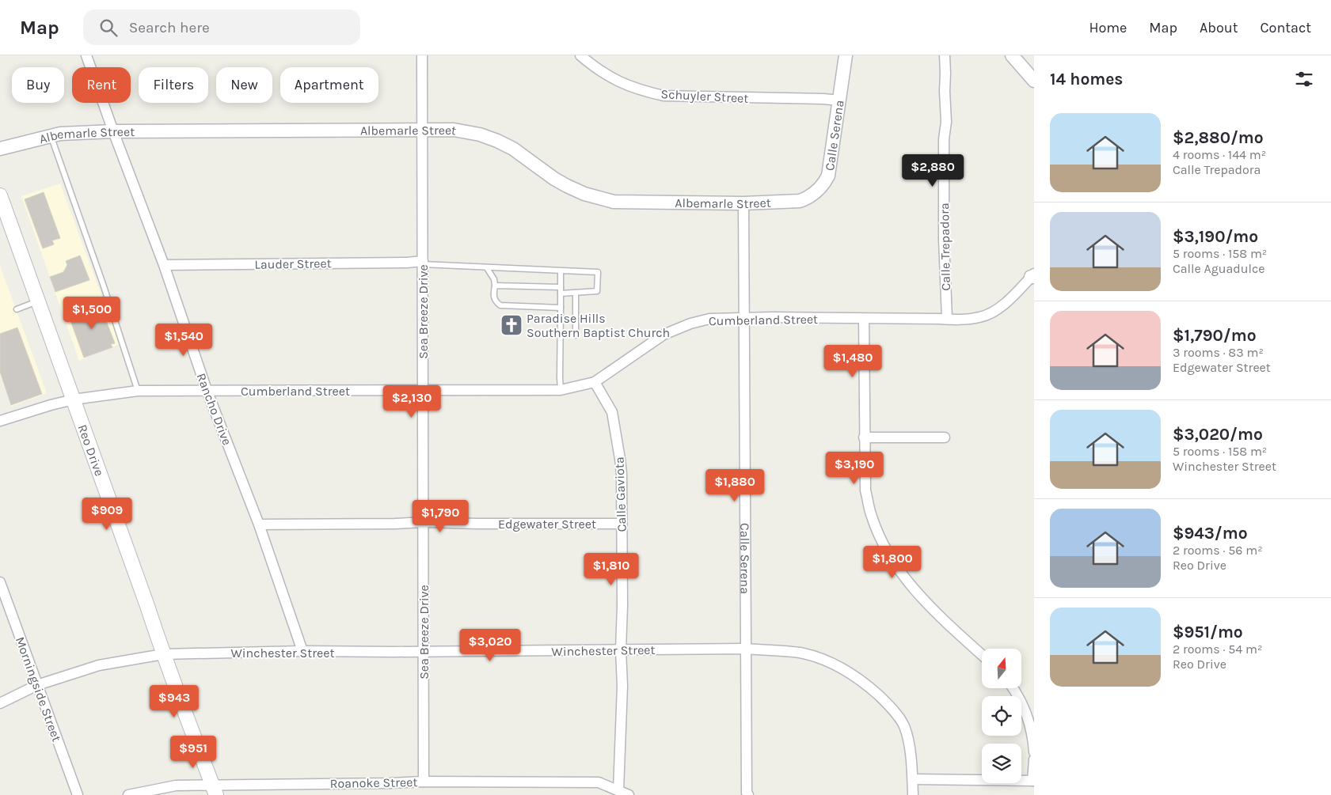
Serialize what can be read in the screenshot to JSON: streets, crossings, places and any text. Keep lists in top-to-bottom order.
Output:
{
  "streets": {
    "main road": ["Reo Drive"],
    "street": [
      "Schuyler Street",
      "Albemarle Street",
      "Calle Serena",
      "Calle Trepadora",
      "Lauder Street",
      "Sea Breeze Drive",
      "Cumberland Street",
      "Rancho Drive",
      "Calle Gaviota",
      "Edgewater Street",
      "Winchester Street",
      "Morningside Street",
      "Roanoke Street"
    ]
  },
  "crossings": [
    ["Schuyler Street", "Calle Serena"],
    ["Albemarle Street", "Calle Serena"],
    ["Albemarle Street", "Sea Breeze Drive"],
    ["Albemarle Street", "Rancho Drive"],
    ["Calle Serena", "Cumberland Street"],
    ["Calle Serena", "Winchester Street"],
    ["Calle Trepadora", "Cumberland Street"],
    ["Lauder Street", "Sea Breeze Drive"],
    ["Lauder Street", "Rancho Drive"],
    ["Sea Breeze Drive", "Cumberland Street"],
    ["Sea Breeze Drive", "Edgewater Street"],
    ["Sea Breeze Drive", "Winchester Street"],
    ["Sea Breeze Drive", "Roanoke Street"],
    ["Cumberland Street", "Rancho Drive"],
    ["Cumberland Street", "Reo Drive"],
    ["Cumberland Street", "Calle Gaviota"],
    ["Rancho Drive", "Edgewater Street"],
    ["Rancho Drive", "Winchester Street"],
    ["Reo Drive", "Winchester Street"],
    ["Reo Drive", "Roanoke Street"],
    ["Calle Gaviota", "Edgewater Street"],
    ["Calle Gaviota", "Winchester Street"],
    ["Calle Gaviota", "Roanoke Street"],
    ["Winchester Street", "Morningside Street"]
  ],
  "places": {
    "church": ["Paradise Hills Southern Baptist Church"]
  },
  "north": "top",
  "page": {
    "header": "Map",
    "search": "Search here",
    "nav": [
      "Home",
      "Map",
      "About",
      "Contact"
    ],
    "heading": "14 homes",
    "chip": [
      "Buy",
      "Rent",
      "Filters",
      "New",
      "Apartment"
    ],
    "list": [
      {
        "name": "$2,880/mo",
        "note": "4 rooms · 144 m² · Calle Trepadora"
      },
      {
        "name": "$3,190/mo",
        "note": "5 rooms · 158 m² · Calle Aguadulce"
      },
      {
        "name": "$1,790/mo",
        "note": "3 rooms · 83 m² · Edgewater Street"
      },
      {
        "name": "$3,020/mo",
        "note": "5 rooms · 158 m² · Winchester Street"
      },
      {
        "name": "$943/mo",
        "note": "2 rooms · 56 m² · Reo Drive"
      },
      {
        "name": "$951/mo",
        "note": "2 rooms · 54 m² · Reo Drive"
      }
    ],
    "price": [
      "$2,880",
      "$1,500",
      "$1,540",
      "$1,480",
      "$2,130",
      "$3,190",
      "$1,880",
      "$909",
      "$1,790",
      "$1,800",
      "$1,810",
      "$3,020",
      "$943",
      "$951"
    ]
  }
}
